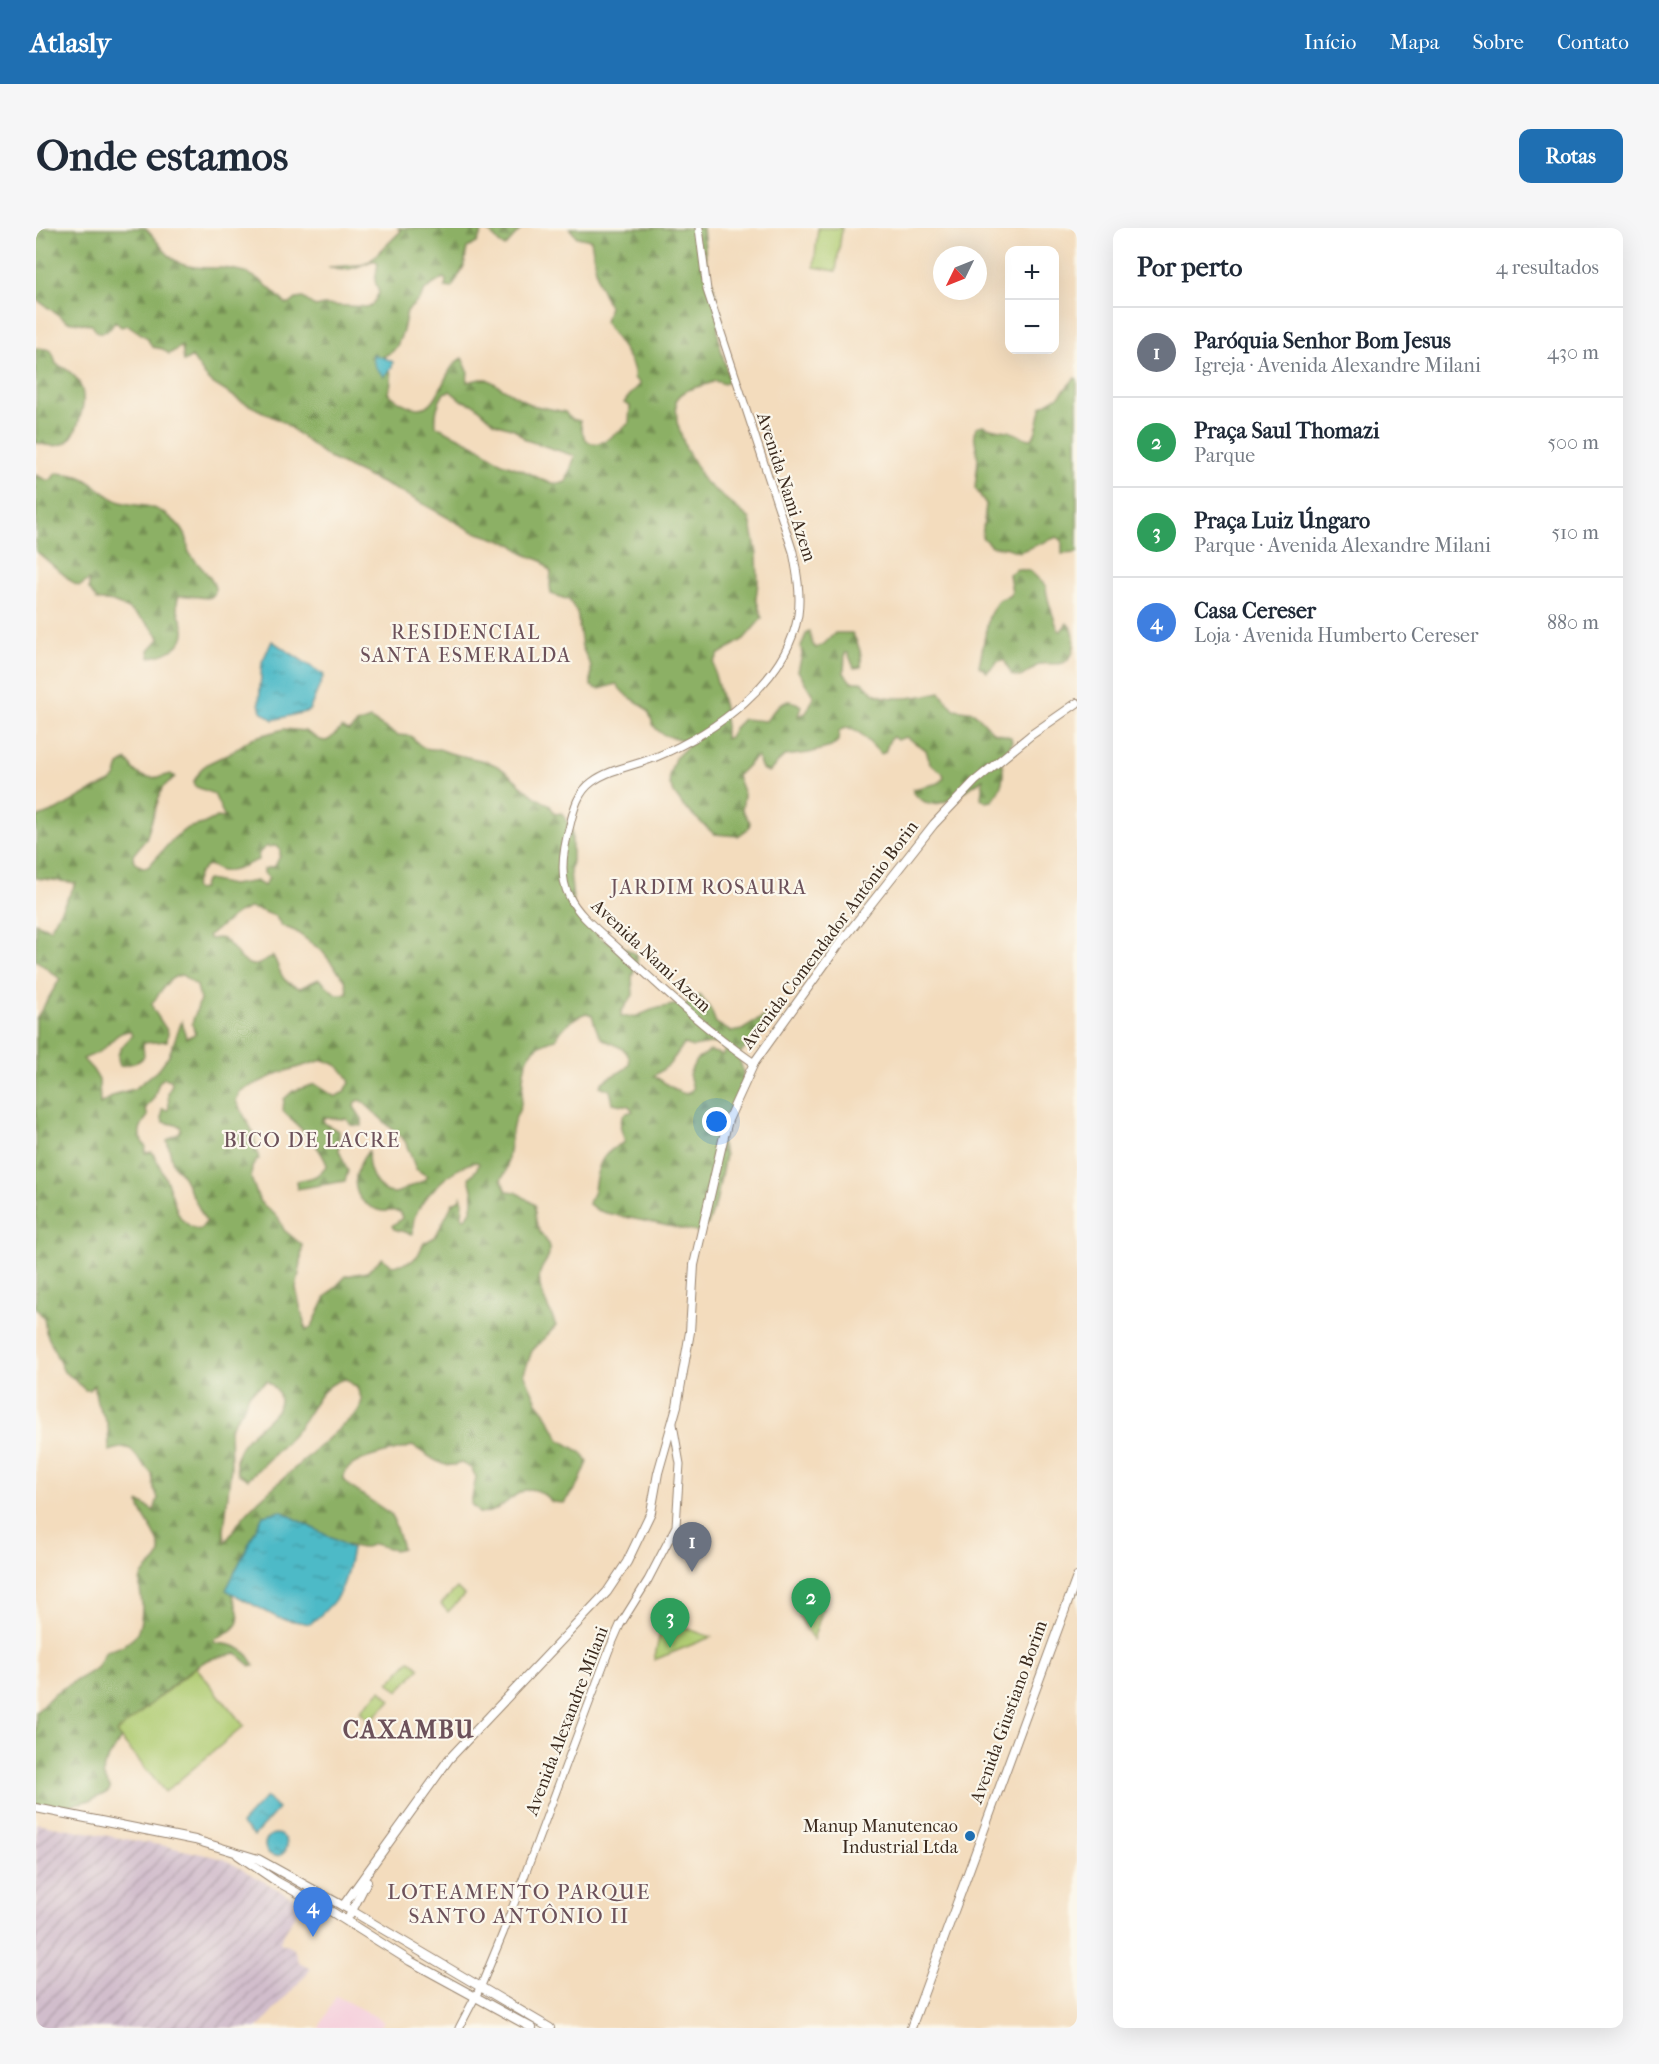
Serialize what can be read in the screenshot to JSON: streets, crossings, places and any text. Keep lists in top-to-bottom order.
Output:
{
  "streets": {
    "main road": ["Avenida Comendador Antônio Borin", "Avenida Giustiano Borim"],
    "street": ["Avenida Nami Azem", "Avenida Alexandre Milani"]
  },
  "crossings": [
    ["Avenida Nami Azem", "Avenida Comendador Antônio Borin"],
    ["Avenida Comendador Antônio Borin", "Avenida Alexandre Milani"]
  ],
  "districts": [
    "RESIDENCIAL SANTA ESMERALDA",
    "JARDIM ROSAURA",
    "BICO DE LACRE",
    "CAXAMBU",
    "LOTEAMENTO PARQUE SANTO ANTÔNIO II"
  ],
  "places": ["Manup Manutencao Industrial Ltda"],
  "north": "bottom left",
  "page": {
    "header": "Atlasly",
    "nav": [
      "Início",
      "Mapa",
      "Sobre",
      "Contato"
    ],
    "buttons": "Rotas",
    "title": "Onde estamos",
    "heading": ["Por perto", "4 resultados"],
    "map_buttons": ["+", "−"],
    "list": [
      {
        "mark": "1",
        "name": "Paróquia Senhor Bom Jesus",
        "note": "Igreja · Avenida Alexandre Milani",
        "value": "430 m"
      },
      {
        "mark": "2",
        "name": "Praça Saul Thomazi",
        "note": "Parque",
        "value": "500 m"
      },
      {
        "mark": "3",
        "name": "Praça Luiz Úngaro",
        "note": "Parque · Avenida Alexandre Milani",
        "value": "510 m"
      },
      {
        "mark": "4",
        "name": "Casa Cereser",
        "note": "Loja · Avenida Humberto Cereser",
        "value": "880 m"
      }
    ],
    "pins": [
      "1",
      "2",
      "3",
      "4"
    ]
  }
}
